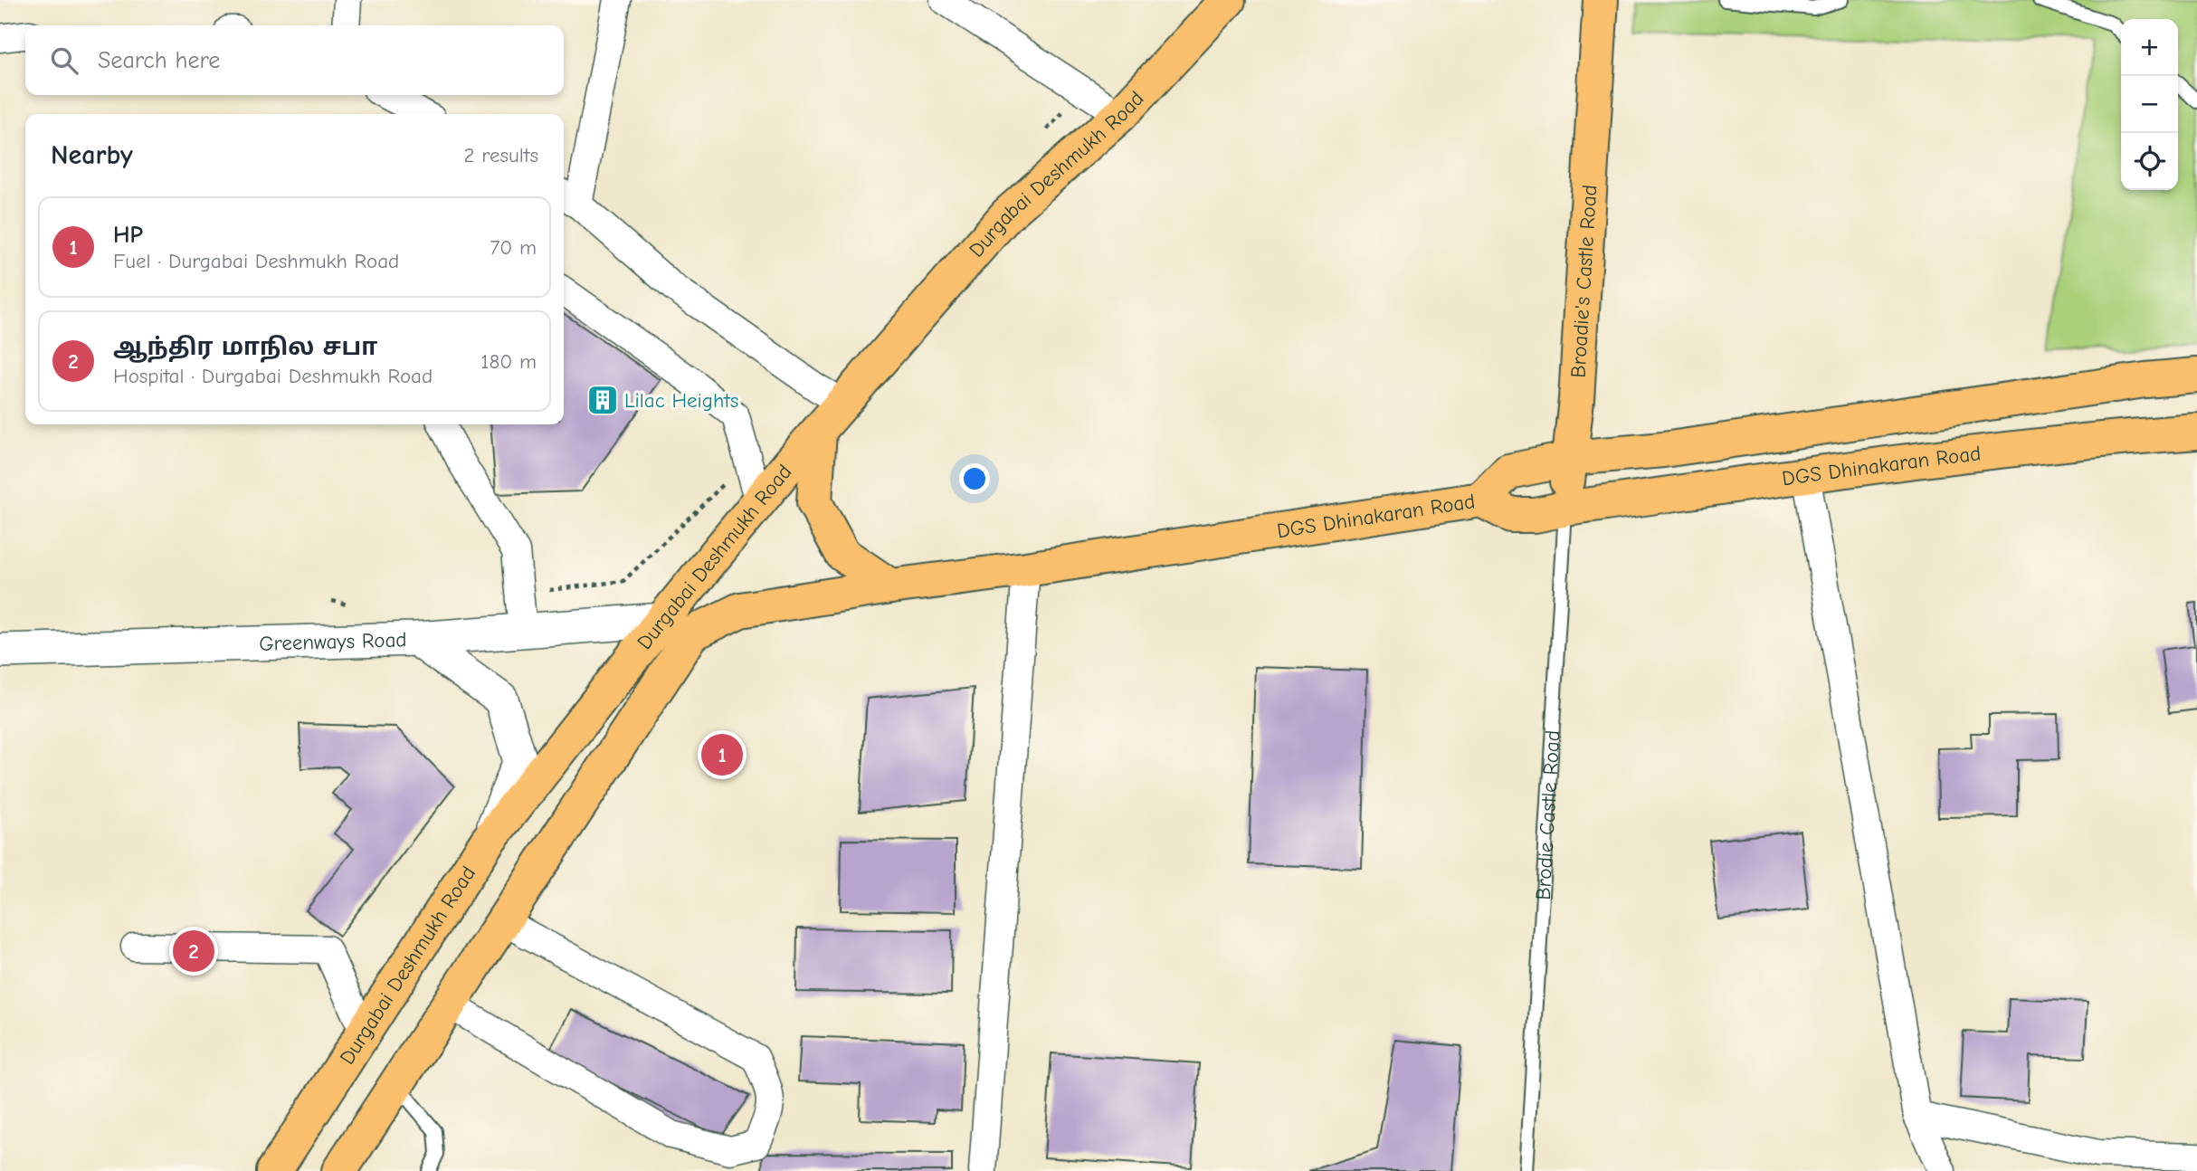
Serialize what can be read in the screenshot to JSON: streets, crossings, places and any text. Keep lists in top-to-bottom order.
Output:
{
  "streets": {
    "main road": [
      "Durgabai Deshmukh Road",
      "Broadie's Castle Road",
      "DGS Dhinakaran Road",
      "Brodie Castle Road"
    ],
    "street": ["Greenways Road"]
  },
  "crossings": [
    ["Durgabai Deshmukh Road", "DGS Dhinakaran Road"],
    ["Durgabai Deshmukh Road", "Greenways Road"],
    ["Broadie's Castle Road", "Brodie Castle Road"],
    ["DGS Dhinakaran Road", "Brodie Castle Road"]
  ],
  "places": {
    "building": ["Lilac Heights"]
  },
  "page": {
    "map_buttons": ["+", "−"],
    "search": "Search here",
    "heading": ["Nearby", "2 results"],
    "list": [
      {
        "mark": "1",
        "name": "HP",
        "note": "Fuel · Durgabai Deshmukh Road",
        "value": "70 m"
      },
      {
        "mark": "2",
        "name": "ஆந்திர மாநில சபா",
        "note": "Hospital · Durgabai Deshmukh Road",
        "value": "180 m"
      }
    ],
    "pins": ["1", "2"]
  }
}
